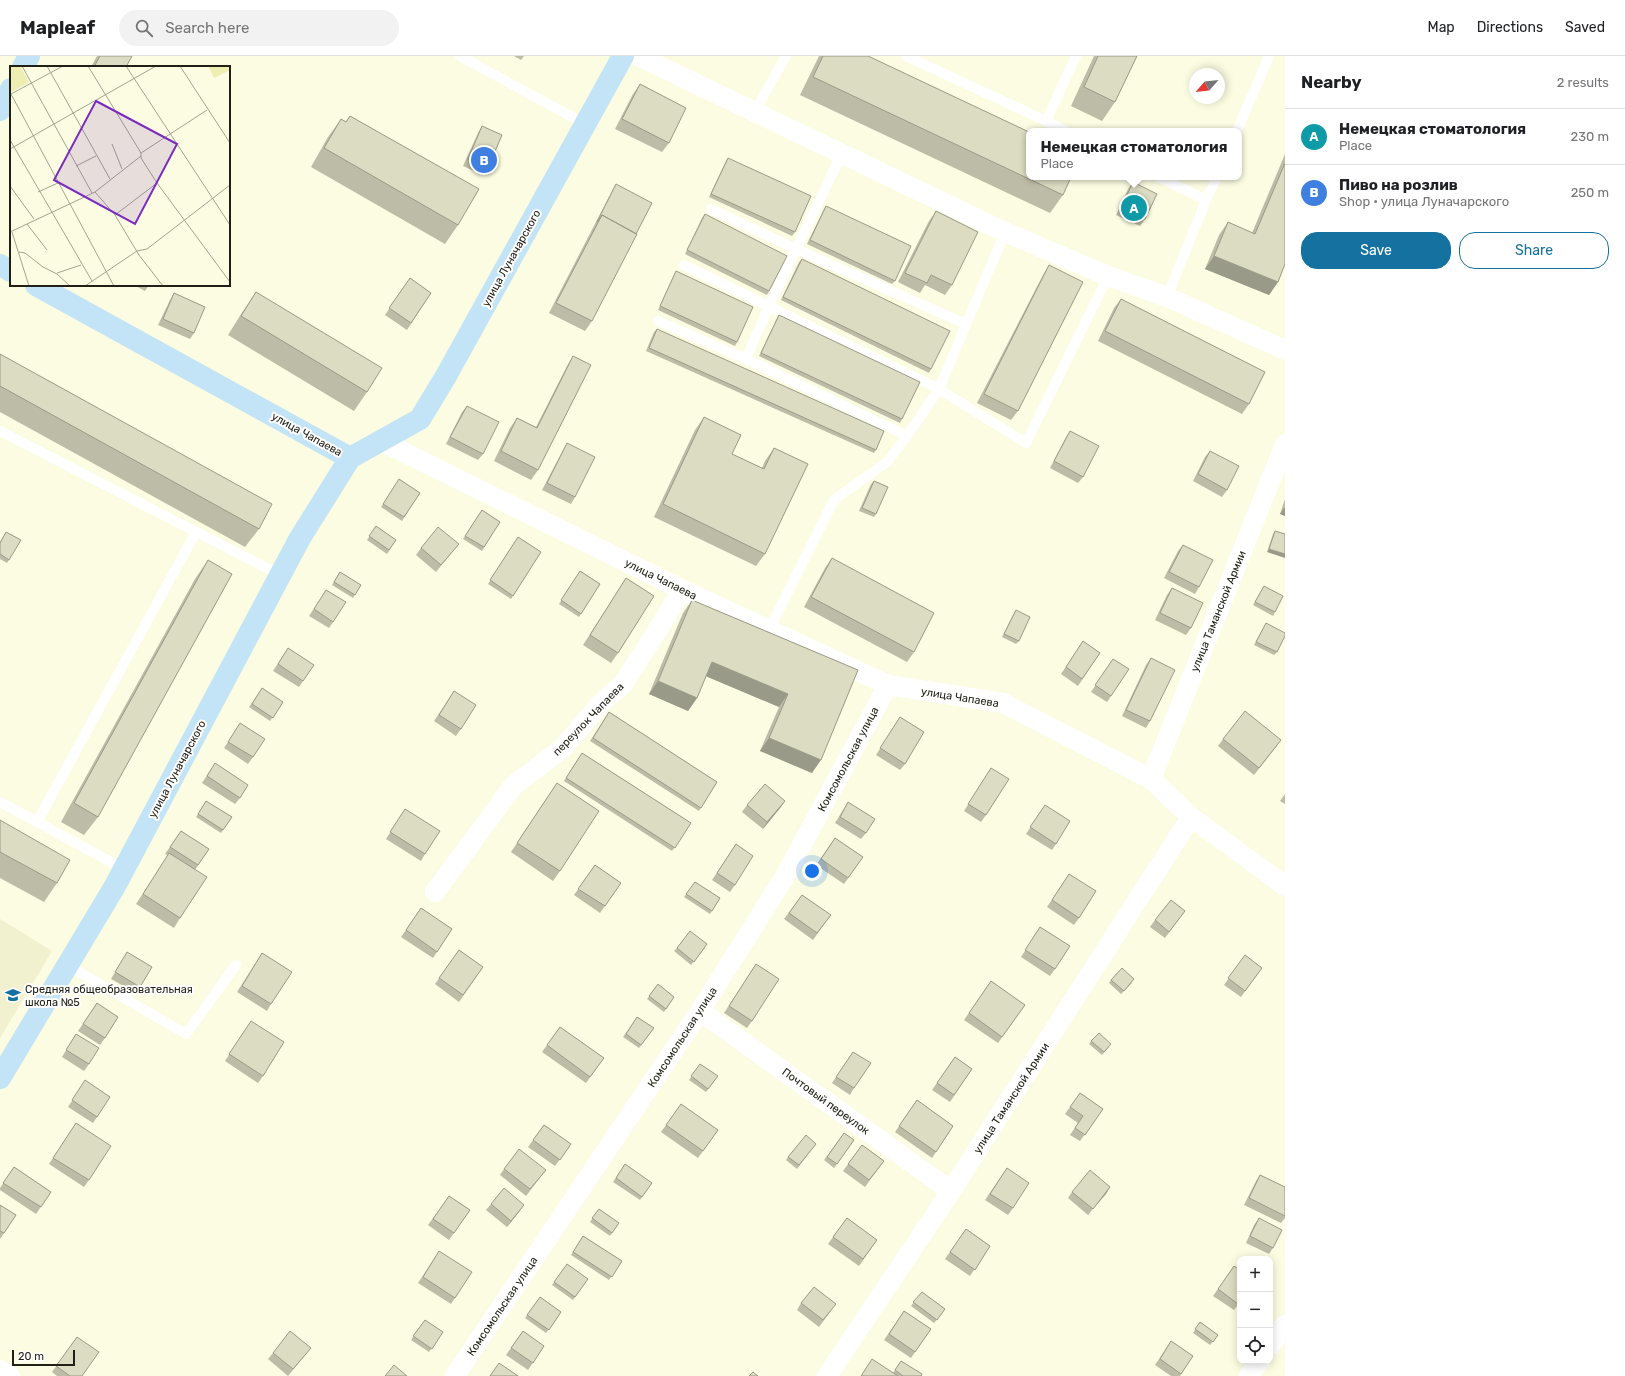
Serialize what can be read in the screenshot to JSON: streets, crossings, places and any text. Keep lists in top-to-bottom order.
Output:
{
  "streets": {
    "street": [
      "улица Луначарского",
      "улица Чапаева",
      "улица Таманской Армии",
      "переулок Чапаева",
      "Комсомольская улица",
      "Почтовый переулок"
    ]
  },
  "crossings": [
    ["улица Луначарского", "улица Чапаева"],
    ["улица Чапаева", "улица Таманской Армии"],
    ["улица Чапаева", "переулок Чапаева"],
    ["улица Чапаева", "Комсомольская улица"],
    ["улица Таманской Армии", "Почтовый переулок"],
    ["Комсомольская улица", "Почтовый переулок"]
  ],
  "places": {
    "school or university": ["Средняя общеобразовательная школа №5"]
  },
  "scale_bar": "20 m",
  "north": "bottom left",
  "page": {
    "header": "Mapleaf",
    "search": "Search here",
    "nav": ["Map", "Directions", "Saved"],
    "heading": ["Nearby", "2 results"],
    "list": [
      {
        "mark": "A",
        "name": "Немецкая стоматология",
        "note": "Place",
        "value": "230 m"
      },
      {
        "mark": "B",
        "name": "Пиво на розлив",
        "note": "Shop · улица Луначарского",
        "value": "250 m"
      }
    ],
    "popup": ["Немецкая стоматология", "Place"],
    "pins": ["B", "A"],
    "buttons": ["Save", "Share"],
    "map_buttons": ["+", "−"],
    "scale": "20 m"
  }
}
